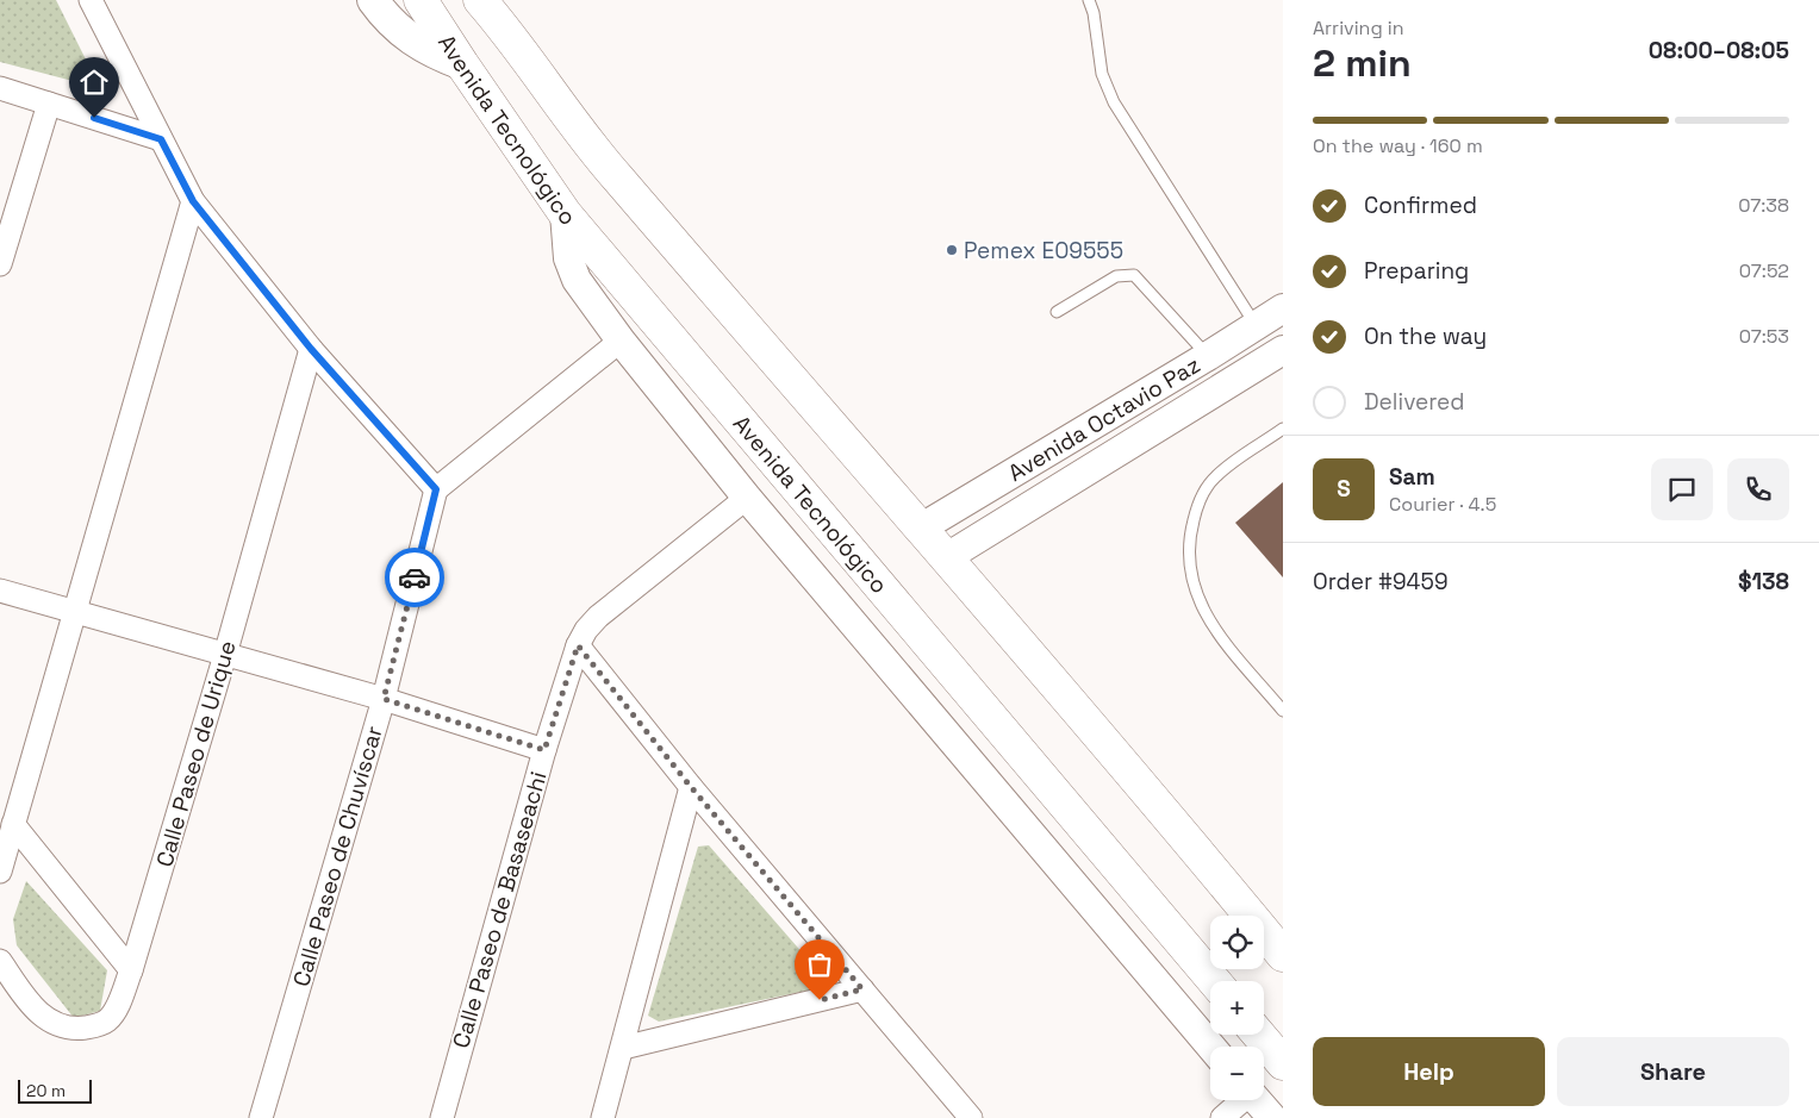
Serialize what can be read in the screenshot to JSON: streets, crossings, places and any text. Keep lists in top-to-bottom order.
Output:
{
  "streets": {
    "main road": ["Avenida Tecnológico"],
    "street": [
      "Avenida Octavio Paz",
      "Calle Paseo de Urique",
      "Calle Paseo de Chuvíscar",
      "Calle Paseo de Basaseachi"
    ]
  },
  "places": ["Pemex E09555"],
  "scale_bar": "20 m",
  "page": {
    "heading": ["2 min", "Arriving in", "08:00–08:05"],
    "panel": [
      "Sam",
      "Courier · 4.5",
      "Order #9459",
      "$138"
    ],
    "bar": "On the way · 160 m",
    "list": [
      ["Confirmed", "07:38"],
      ["Preparing", "07:52"],
      ["On the way", "07:53"],
      "Delivered"
    ],
    "round": "S",
    "map_buttons": ["+", "−"],
    "buttons": ["Help", "Share"],
    "scale": "20 m"
  }
}
